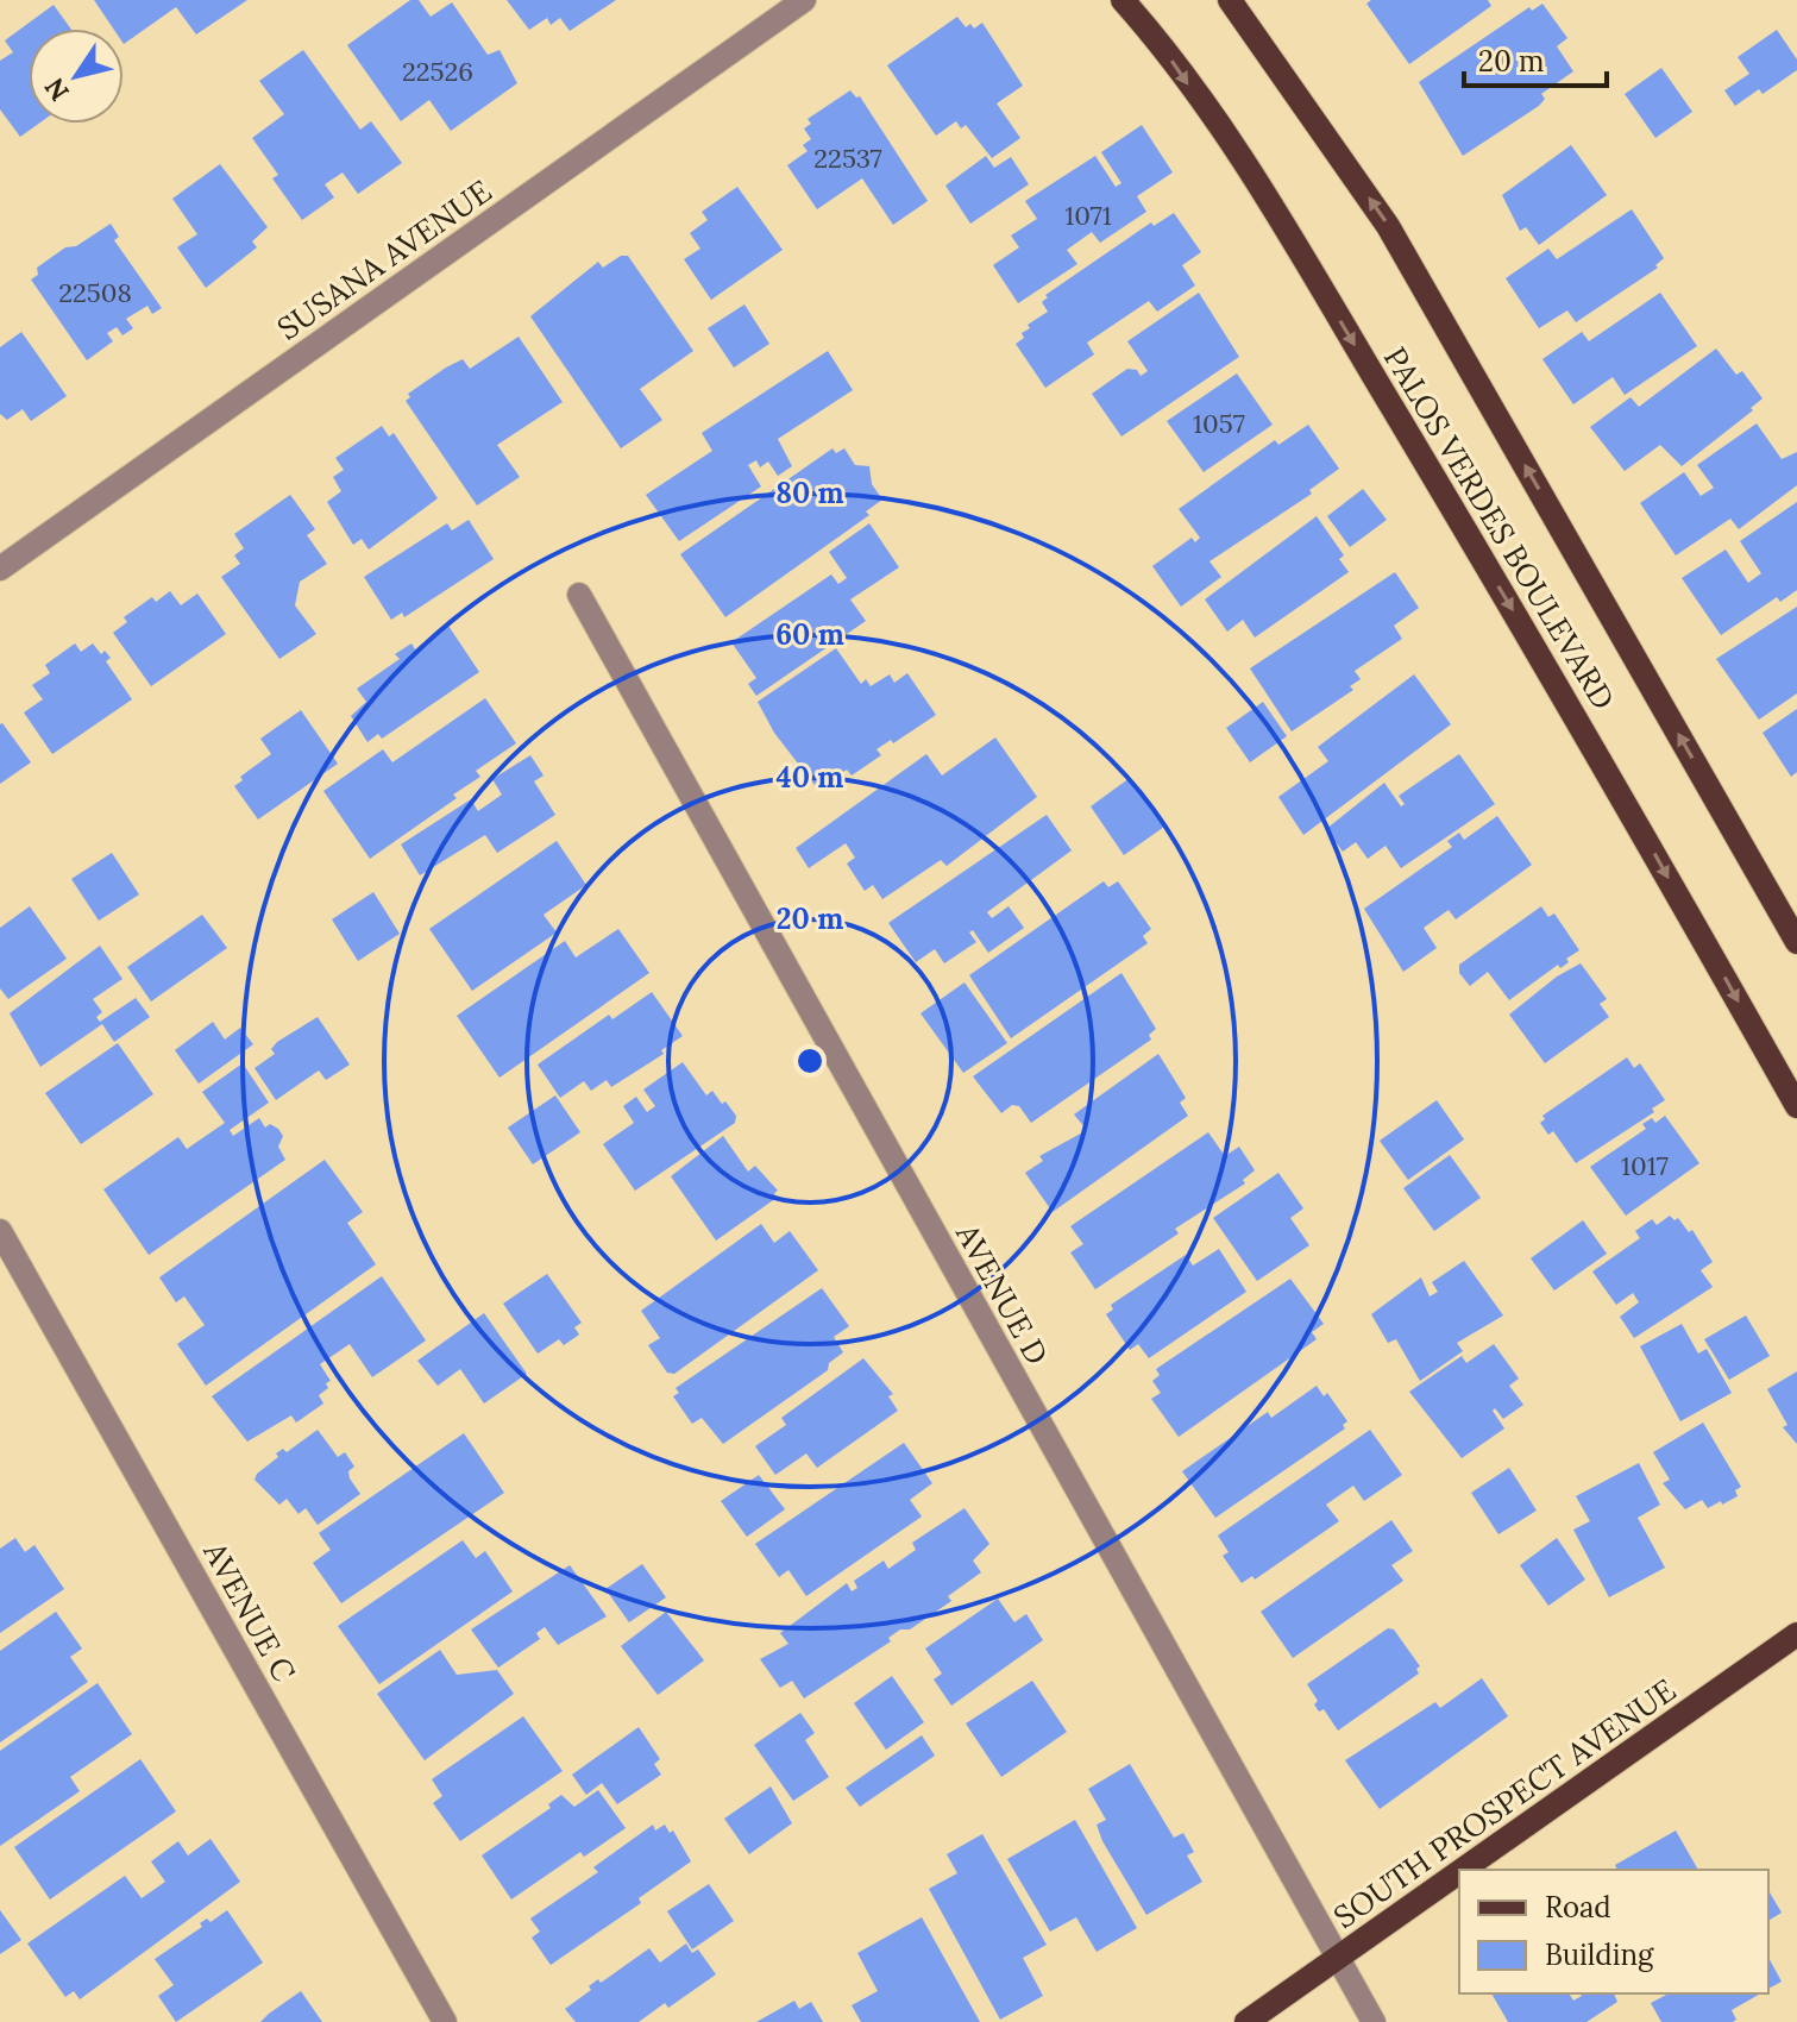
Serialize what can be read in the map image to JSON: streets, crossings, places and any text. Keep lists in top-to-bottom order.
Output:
{
  "streets": {
    "main road": ["PALOS VERDES BOULEVARD", "SOUTH PROSPECT AVENUE"],
    "street": ["SUSANA AVENUE", "AVENUE D", "AVENUE C"]
  },
  "crossings": [
    ["AVENUE D", "SOUTH PROSPECT AVENUE"]
  ],
  "house_numbers": [
    "22526",
    "22537",
    "1071",
    "22508",
    "1057",
    "1017"
  ],
  "legend": ["Road", "Building"],
  "scale_bar": "20 m",
  "north": "bottom left",
  "rings": [
    "80 m",
    "60 m",
    "40 m",
    "20 m"
  ]
}
